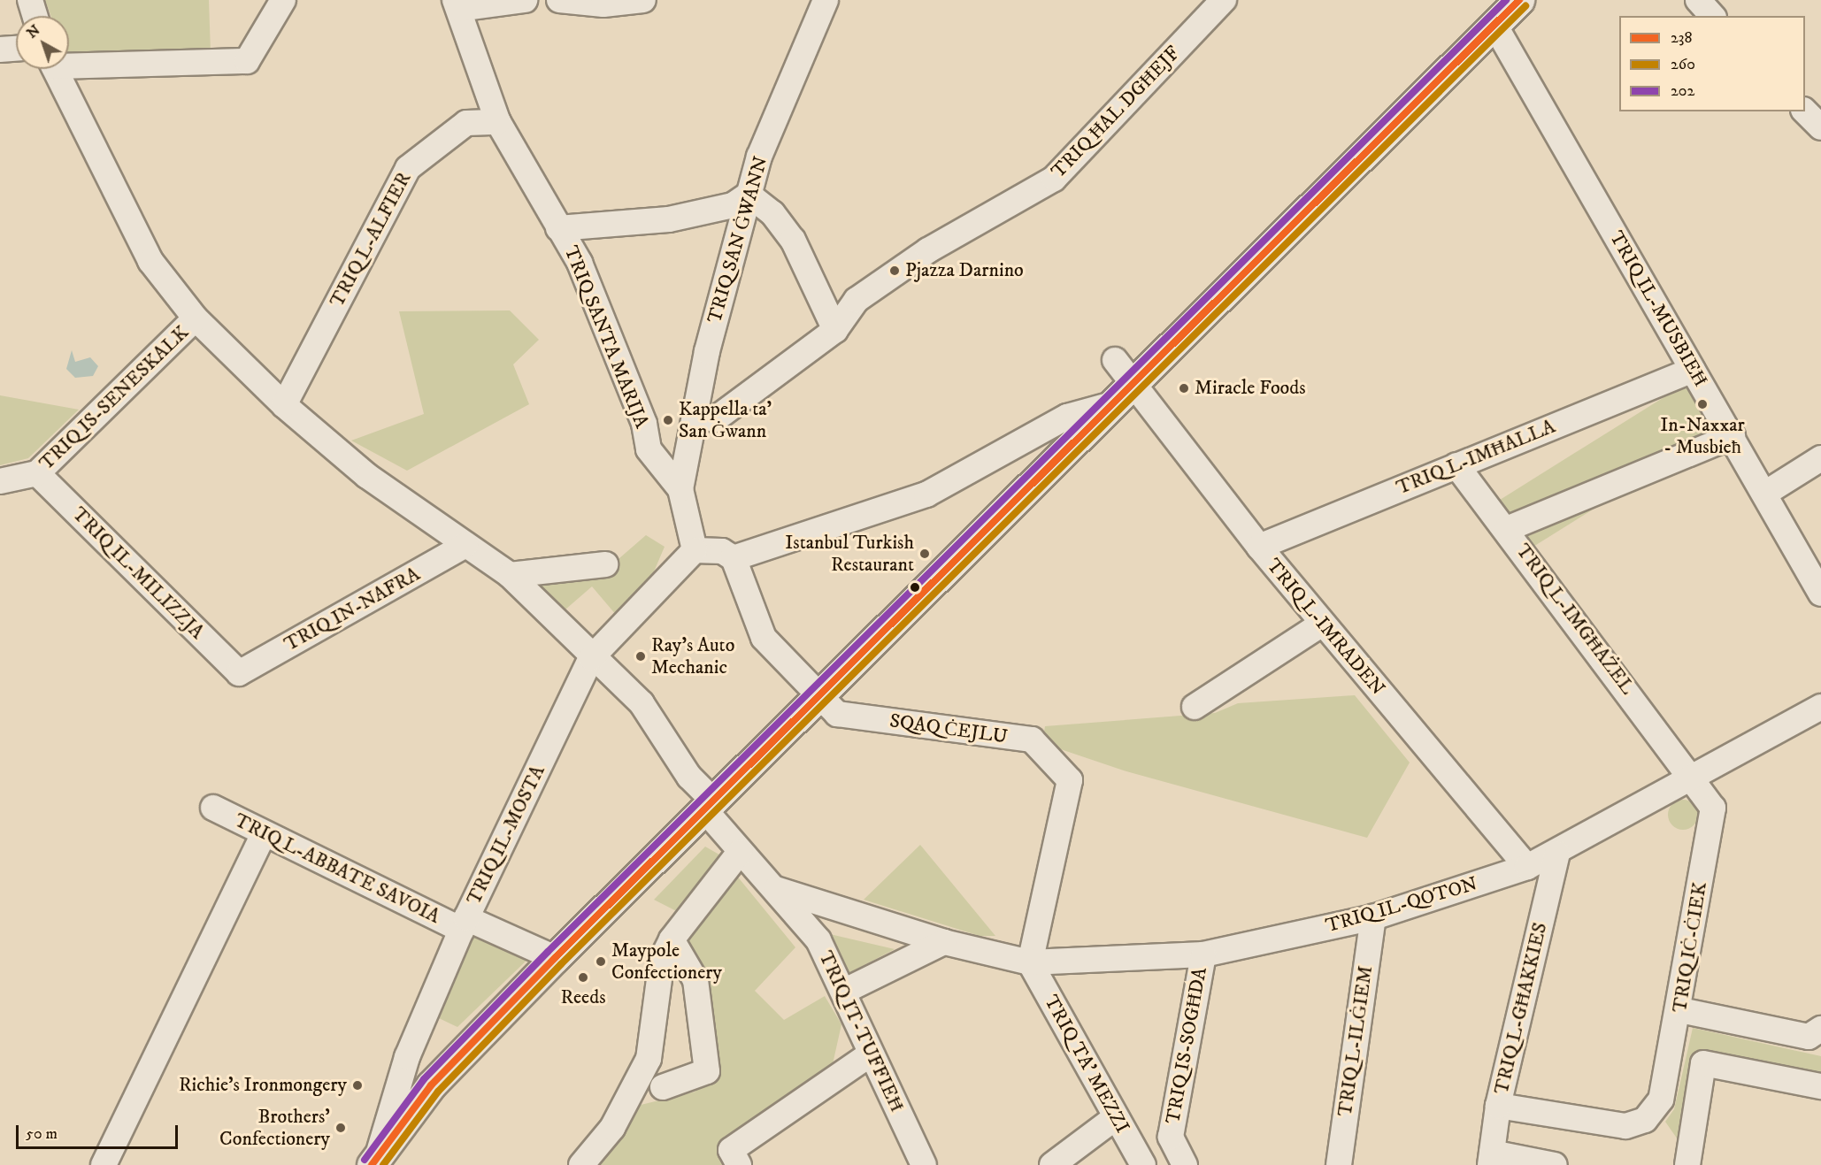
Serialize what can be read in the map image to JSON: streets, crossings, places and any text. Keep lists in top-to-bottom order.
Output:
{
  "streets": {
    "street": [
      "TRIQ ĦAL DGĦEJF",
      "TRIQ L-ALFIER",
      "TRIQ SAN ĠWANN",
      "TRIQ IL-MUSBIEĦ",
      "TRIQ SANTA MARIJA",
      "TRIQ IS-SENESKALK",
      "TRIQ L-IMĦALLA",
      "TRIQ IL-MILIZZJA",
      "TRIQ IN-NAFRA",
      "TRIQ L-IMGĦAŻEL",
      "TRIQ L-IMRADEN",
      "SQAQ ĊEJLU",
      "TRIQ IL-MOSTA",
      "TRIQ L-ABBATE SAVOIA",
      "TRIQ IL-QOTON",
      "TRIQ IĊ-ĊIEK",
      "TRIQ L-GĦAKKIES",
      "TRIQ IT-TUFFIEĦ",
      "TRIQ L-ILĠIEM",
      "TRIQ IS-SOGĦDA",
      "TRIQ TA' MEZZI"
    ]
  },
  "crossings": [
    ["TRIQ L-ALFIER", "TRIQ SANTA MARIJA"],
    ["TRIQ L-ALFIER", "TRIQ IT-TUFFIEĦ"],
    ["TRIQ SAN ĠWANN", "TRIQ SANTA MARIJA"],
    ["TRIQ IL-MUSBIEĦ", "TRIQ L-IMĦALLA"],
    ["TRIQ SANTA MARIJA", "TRIQ IL-MOSTA"],
    ["TRIQ IS-SENESKALK", "TRIQ IL-MILIZZJA"],
    ["TRIQ IS-SENESKALK", "TRIQ IT-TUFFIEĦ"],
    ["TRIQ L-IMĦALLA", "TRIQ L-IMGĦAŻEL"],
    ["TRIQ L-IMĦALLA", "TRIQ L-IMRADEN"],
    ["TRIQ IL-MILIZZJA", "TRIQ IN-NAFRA"],
    ["TRIQ IN-NAFRA", "TRIQ IT-TUFFIEĦ"],
    ["TRIQ L-IMGĦAŻEL", "TRIQ IL-QOTON"],
    ["TRIQ L-IMGĦAŻEL", "TRIQ IĊ-ĊIEK"],
    ["TRIQ L-IMRADEN", "TRIQ IL-QOTON"],
    ["SQAQ ĊEJLU", "TRIQ IL-QOTON"],
    ["SQAQ ĊEJLU", "TRIQ TA' MEZZI"],
    ["TRIQ IL-MOSTA", "TRIQ L-ABBATE SAVOIA"],
    ["TRIQ IL-MOSTA", "TRIQ IT-TUFFIEĦ"],
    ["TRIQ IL-QOTON", "TRIQ IĊ-ĊIEK"],
    ["TRIQ IL-QOTON", "TRIQ L-GĦAKKIES"],
    ["TRIQ IL-QOTON", "TRIQ IT-TUFFIEĦ"],
    ["TRIQ IL-QOTON", "TRIQ L-ILĠIEM"],
    ["TRIQ IL-QOTON", "TRIQ IS-SOGĦDA"],
    ["TRIQ IL-QOTON", "TRIQ TA' MEZZI"],
    ["TRIQ IĊ-ĊIEK", "TRIQ L-GĦAKKIES"]
  ],
  "places": [
    "Pjazza Darnino",
    "Miracle Foods",
    "In-Naxxar - Musbieħ",
    "Kappella ta' San Ġwann",
    "Istanbul Turkish Restaurant",
    "Ray's Auto Mechanic",
    "Maypole Confectionery",
    "Reeds",
    "Richie's Ironmongery",
    "Brothers' Confectionery"
  ],
  "lines": ["transit line 238", "transit line 202", "transit line 260"],
  "legend": ["238", "260", "202"],
  "scale_bar": "50 m",
  "north": "top left"
}
